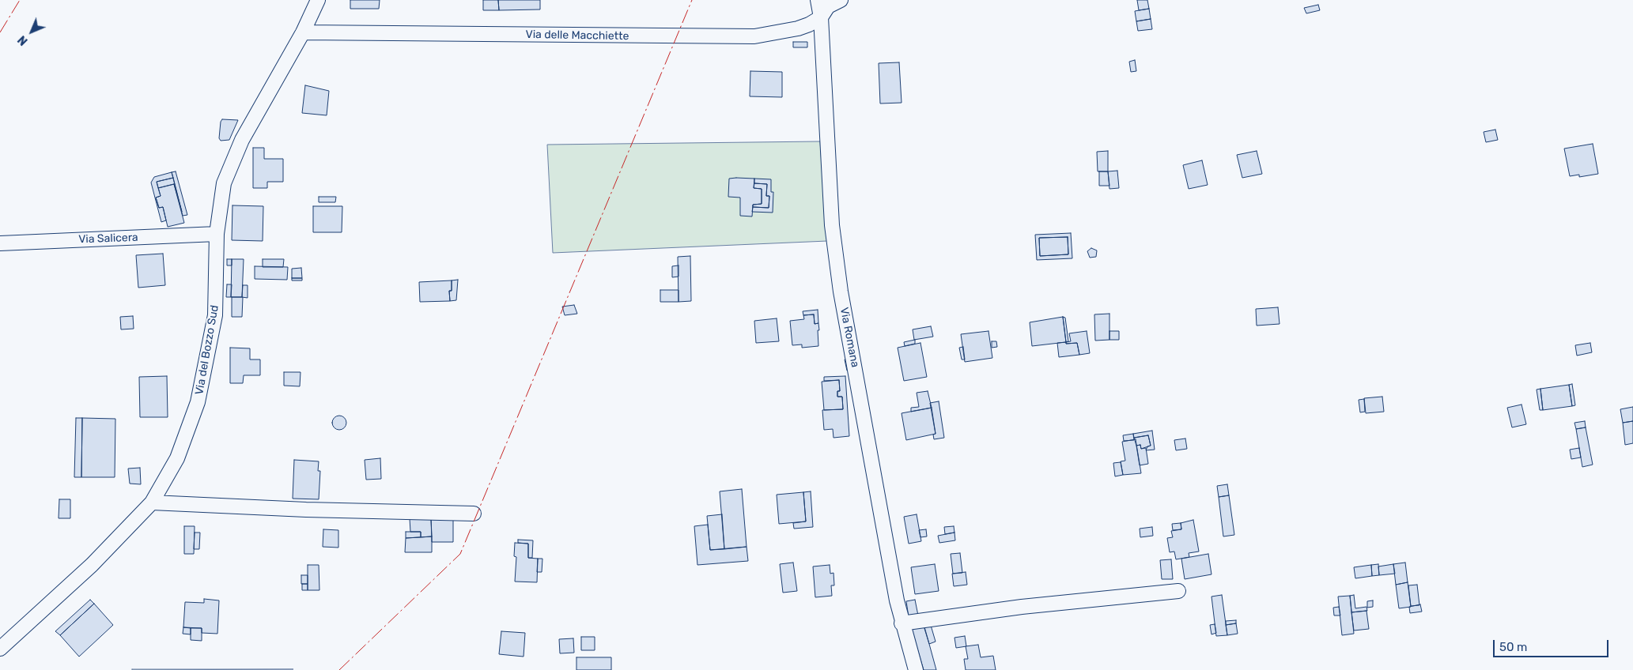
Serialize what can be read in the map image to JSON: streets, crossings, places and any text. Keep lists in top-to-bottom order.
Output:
{
  "streets": {
    "street": [
      "Via delle Macchiette",
      "Via Salicera",
      "Via Romana",
      "Via del Bozzo Sud"
    ]
  },
  "crossings": [
    ["Via delle Macchiette", "Via Romana"],
    ["Via delle Macchiette", "Via del Bozzo Sud"],
    ["Via Salicera", "Via del Bozzo Sud"]
  ],
  "scale_bar": "50 m",
  "north": "bottom left"
}
